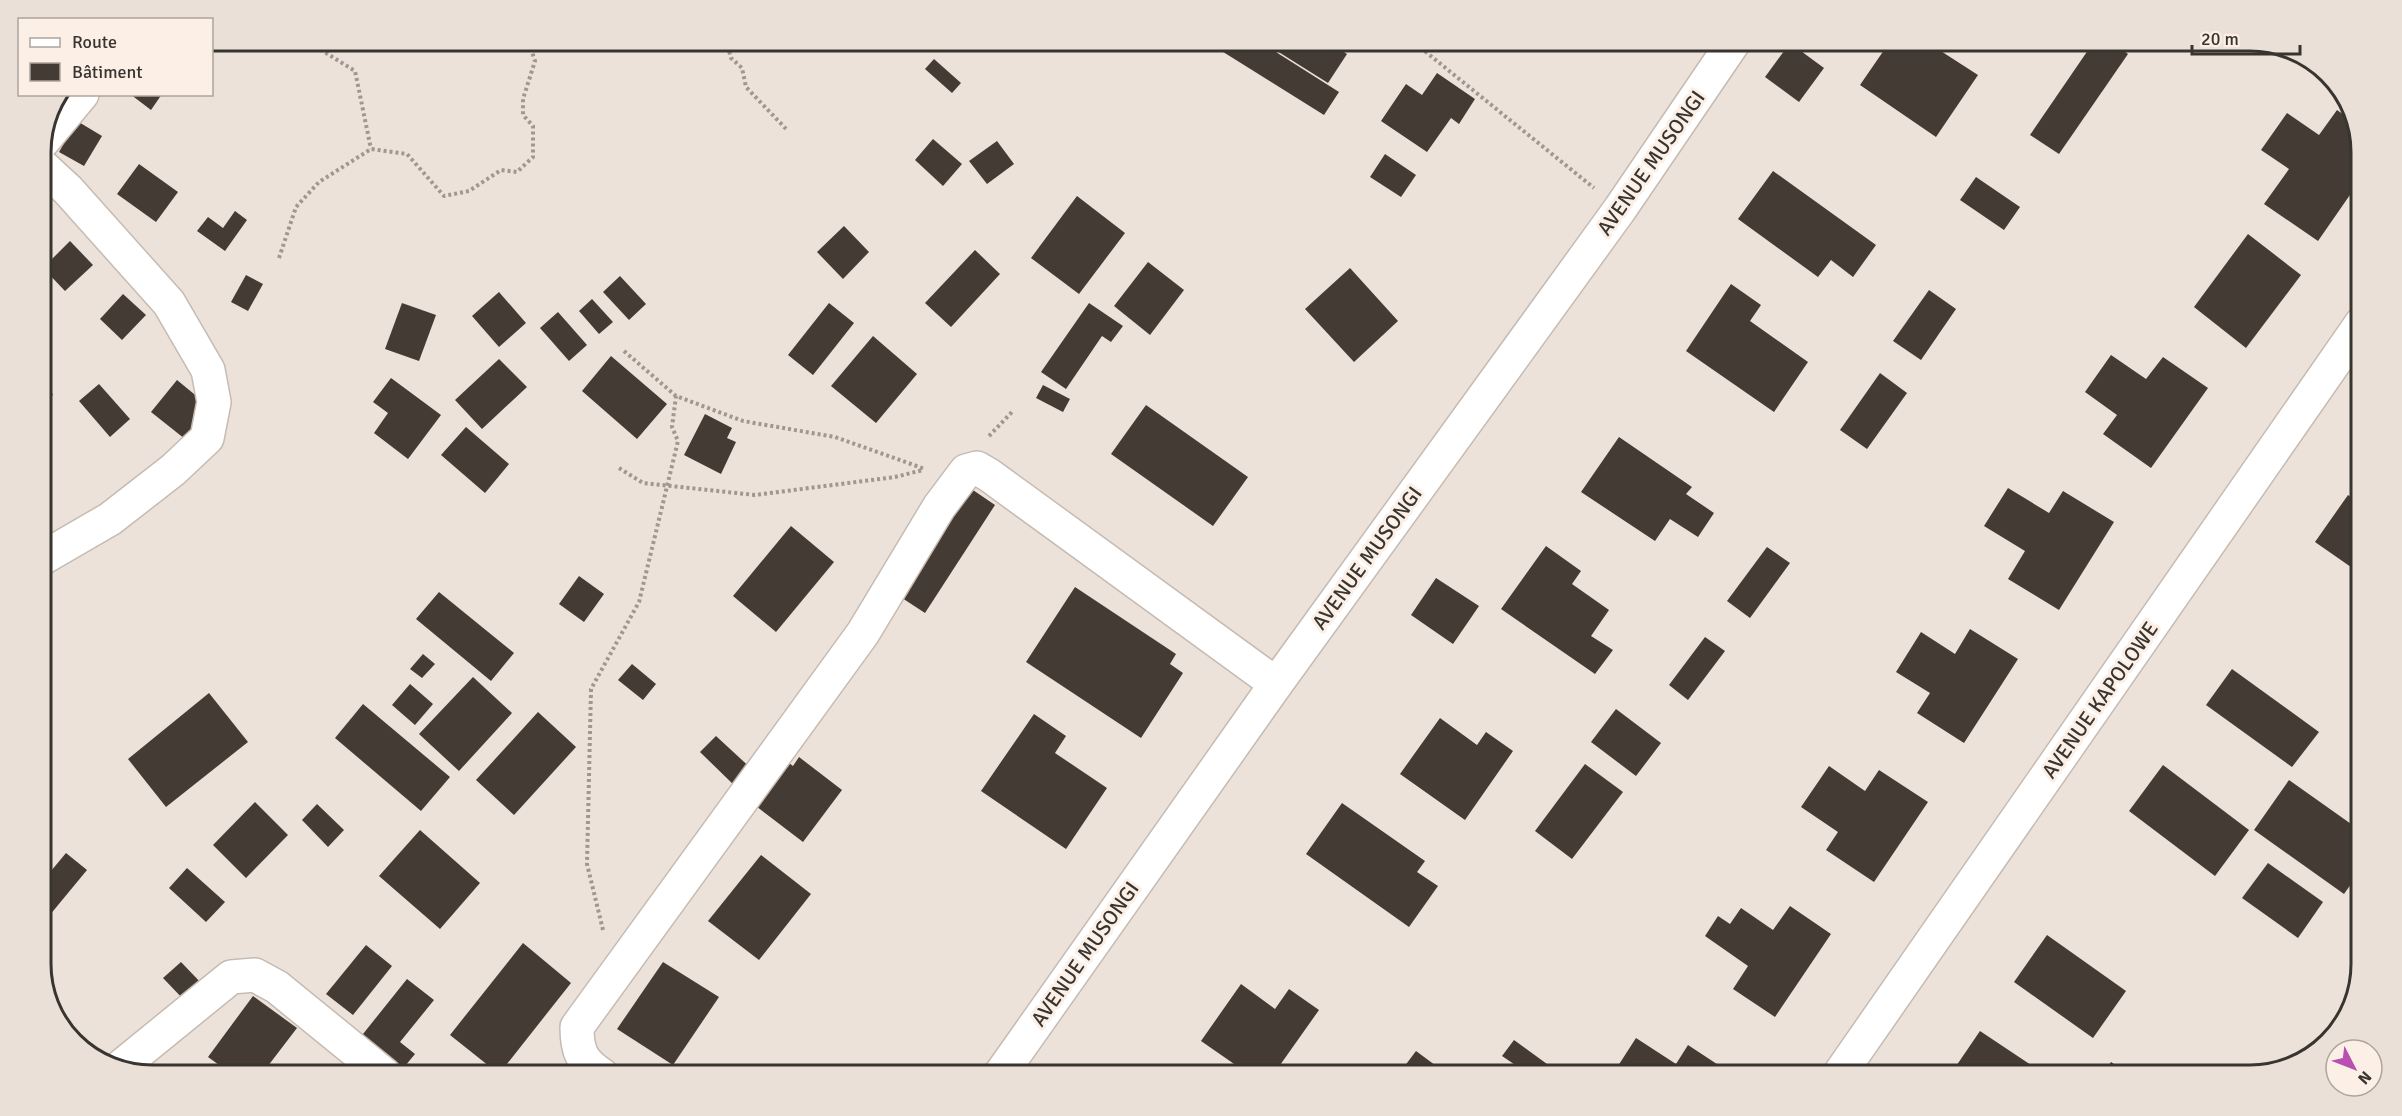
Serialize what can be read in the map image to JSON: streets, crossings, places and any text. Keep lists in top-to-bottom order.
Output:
{
  "streets": {
    "street": ["AVENUE MUSONGI", "AVENUE KAPOLOWE"]
  },
  "legend": ["Route", "Bâtiment"],
  "scale_bar": "20 m",
  "north": "bottom right"
}
